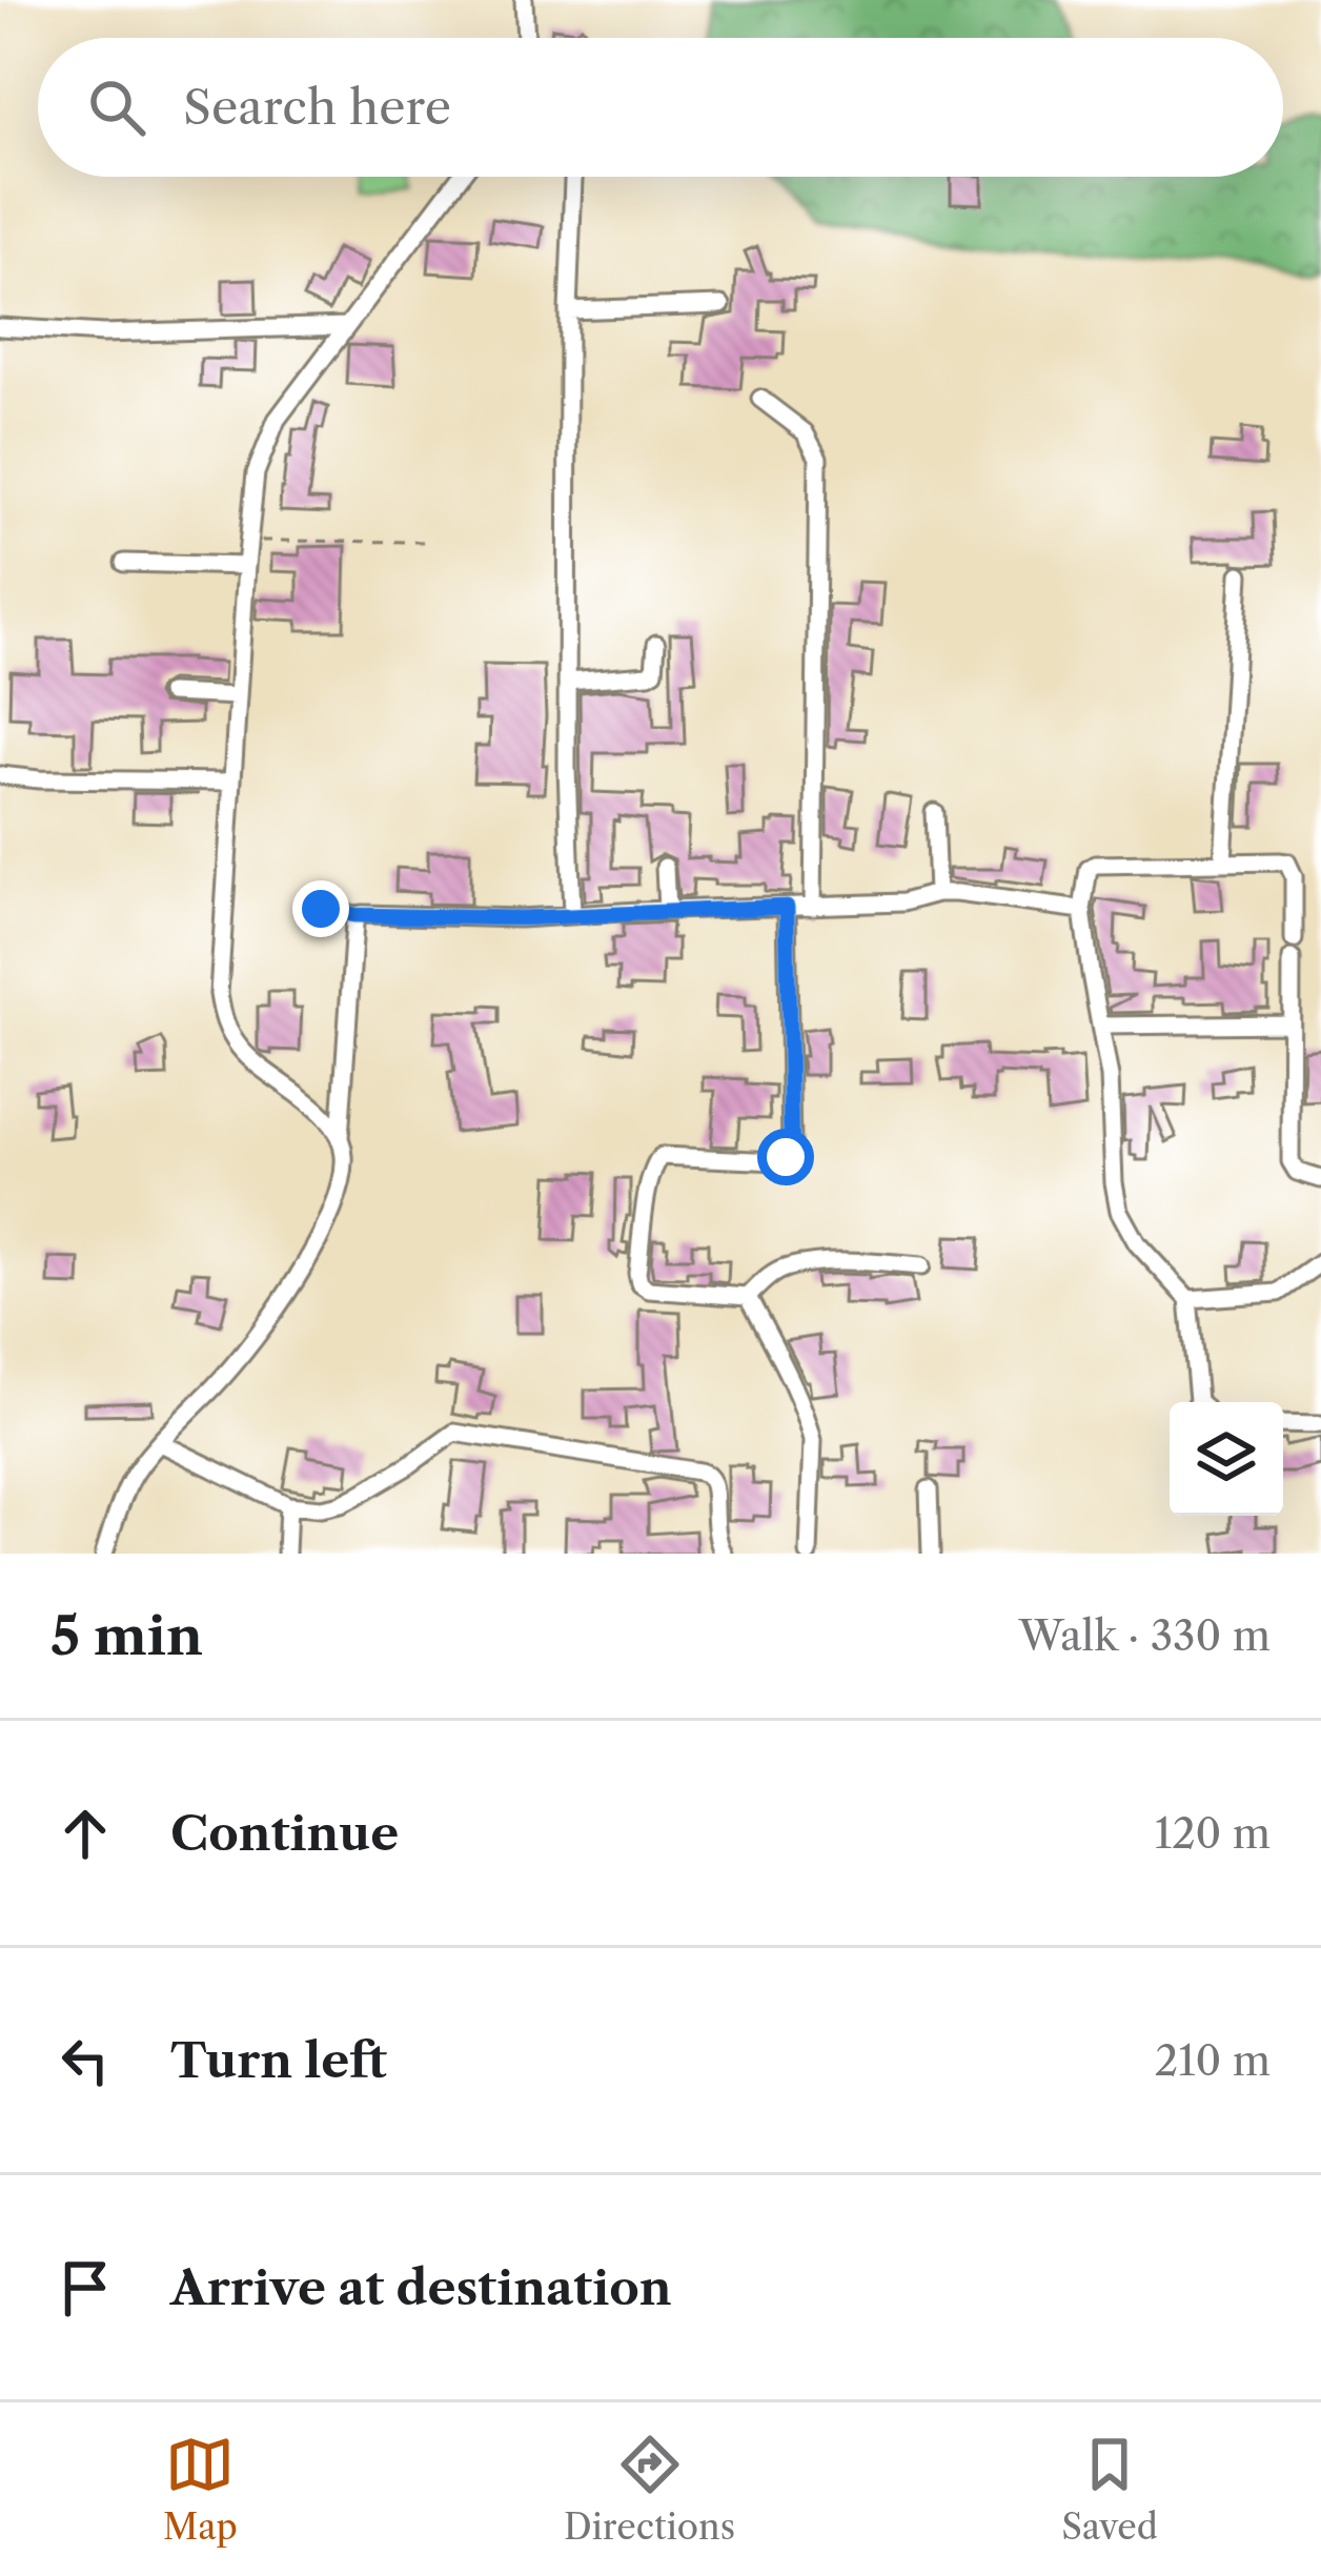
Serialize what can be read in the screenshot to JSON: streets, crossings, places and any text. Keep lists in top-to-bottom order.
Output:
{
  "page": {
    "search": "Search here",
    "heading": ["5 min", "Walk · 330 m"],
    "list": [
      ["Continue", "120 m"],
      ["Turn left", "210 m"],
      "Arrive at destination"
    ],
    "nav": ["Map", "Directions", "Saved"]
  }
}
